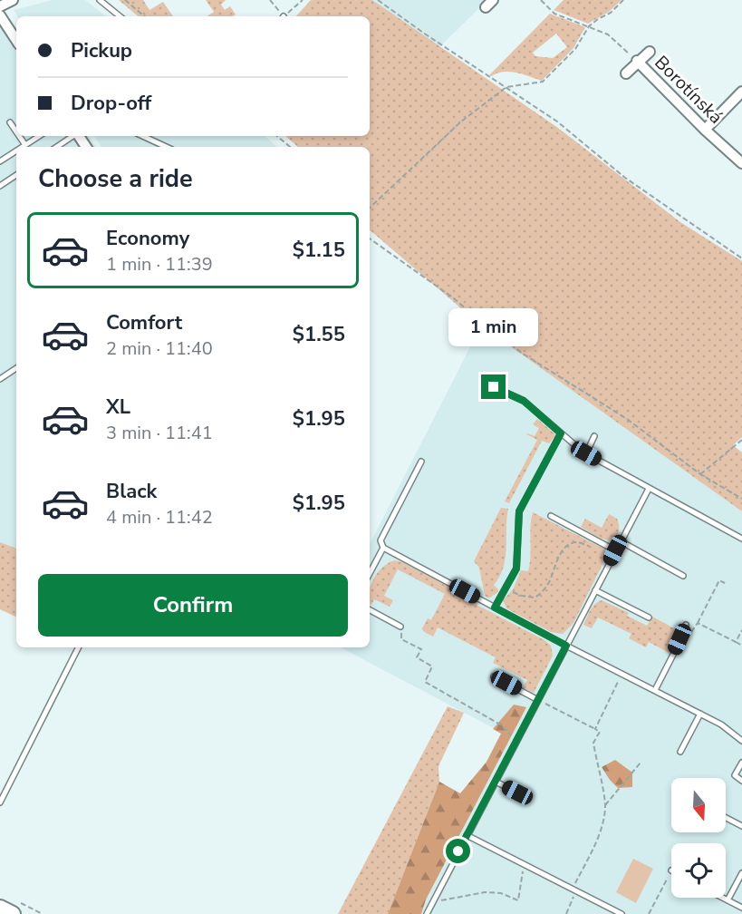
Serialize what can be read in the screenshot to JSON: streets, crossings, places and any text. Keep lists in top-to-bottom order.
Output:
{
  "streets": {
    "street": ["Borotínská"]
  },
  "north": "bottom",
  "page": {
    "banner": ["Pickup", "Drop-off"],
    "heading": "Choose a ride",
    "list": [
      {
        "name": "Economy",
        "note": "1 min · 11:39",
        "value": "$1.15"
      },
      {
        "name": "Comfort",
        "note": "2 min · 11:40",
        "value": "$1.55"
      },
      {
        "name": "XL",
        "note": "3 min · 11:41",
        "value": "$1.95"
      },
      {
        "name": "Black",
        "note": "4 min · 11:42",
        "value": "$1.95"
      }
    ],
    "bubble": "1 min",
    "buttons": "Confirm"
  }
}
